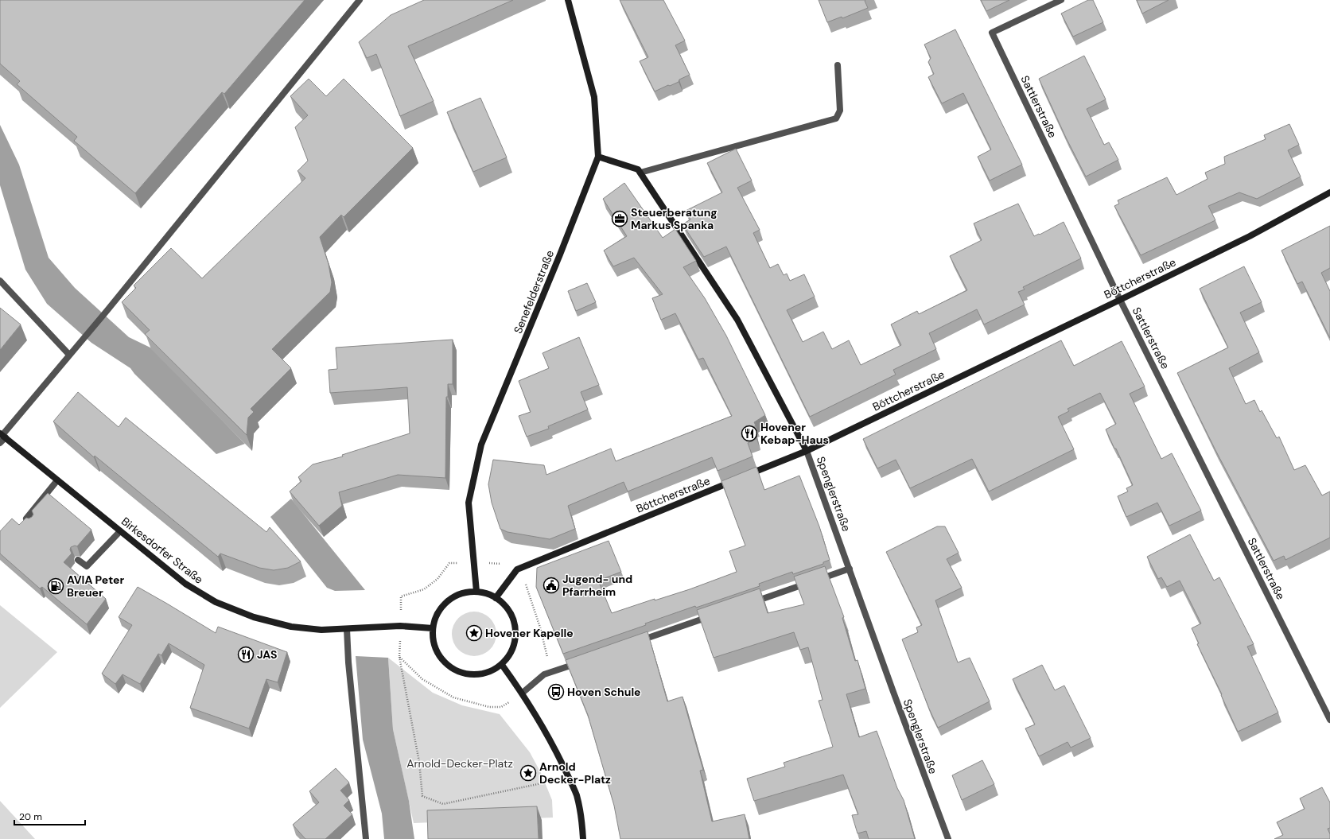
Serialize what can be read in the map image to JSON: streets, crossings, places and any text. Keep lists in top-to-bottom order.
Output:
{
  "streets": {
    "main road": [
      "Böttcherstraße",
      "Senefelderstraße",
      "Spenglerstraße",
      "Birkesdorfer Straße"
    ],
    "street": ["Sattlerstraße"]
  },
  "crossings": [
    ["Sattlerstraße", "Böttcherstraße"],
    ["Böttcherstraße", "Senefelderstraße"],
    ["Böttcherstraße", "Spenglerstraße"],
    ["Böttcherstraße", "Birkesdorfer Straße"],
    ["Senefelderstraße", "Birkesdorfer Straße"]
  ],
  "parks": ["Arnold-Decker-Platz"],
  "places": {
    "office": ["Steuerberatung Markus Spanka"],
    "restaurant": ["Hovener Kebap-Haus", "JAS"],
    "public building": ["Jugend- und Pfarrheim"],
    "fuel station": ["AVIA Peter Breuer"],
    "place": ["Hovener Kapelle", "Arnold Decker-Platz"],
    "bus stop": ["Hoven Schule"]
  },
  "scale_bar": "20 m"
}
